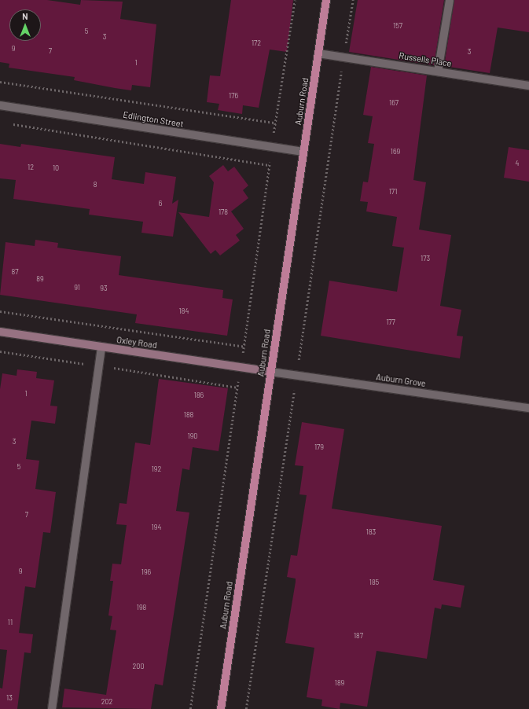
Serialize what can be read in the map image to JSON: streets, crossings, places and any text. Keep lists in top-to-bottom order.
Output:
{
  "streets": {
    "main road": ["Auburn Road"],
    "street": [
      "Russells Place",
      "Edlington Street",
      "Oxley Road",
      "Auburn Grove"
    ]
  },
  "crossings": [
    ["Russells Place", "Auburn Road"],
    ["Auburn Road", "Edlington Street"],
    ["Auburn Road", "Oxley Road"],
    ["Auburn Road", "Auburn Grove"],
    ["Oxley Road", "Auburn Grove"]
  ],
  "house_numbers": [
    "157",
    "5",
    "3",
    "172",
    "9",
    "7",
    "3",
    "1",
    "176",
    "167",
    "169",
    "4",
    "12",
    "10",
    "8",
    "171",
    "6",
    "178",
    "173",
    "87",
    "89",
    "91",
    "93",
    "184",
    "177",
    "1",
    "186",
    "188",
    "190",
    "3",
    "179",
    "5",
    "192",
    "7",
    "194",
    "183",
    "9",
    "196",
    "185",
    "198",
    "11",
    "187",
    "200",
    "189",
    "13",
    "202"
  ],
  "north": "top"
}
